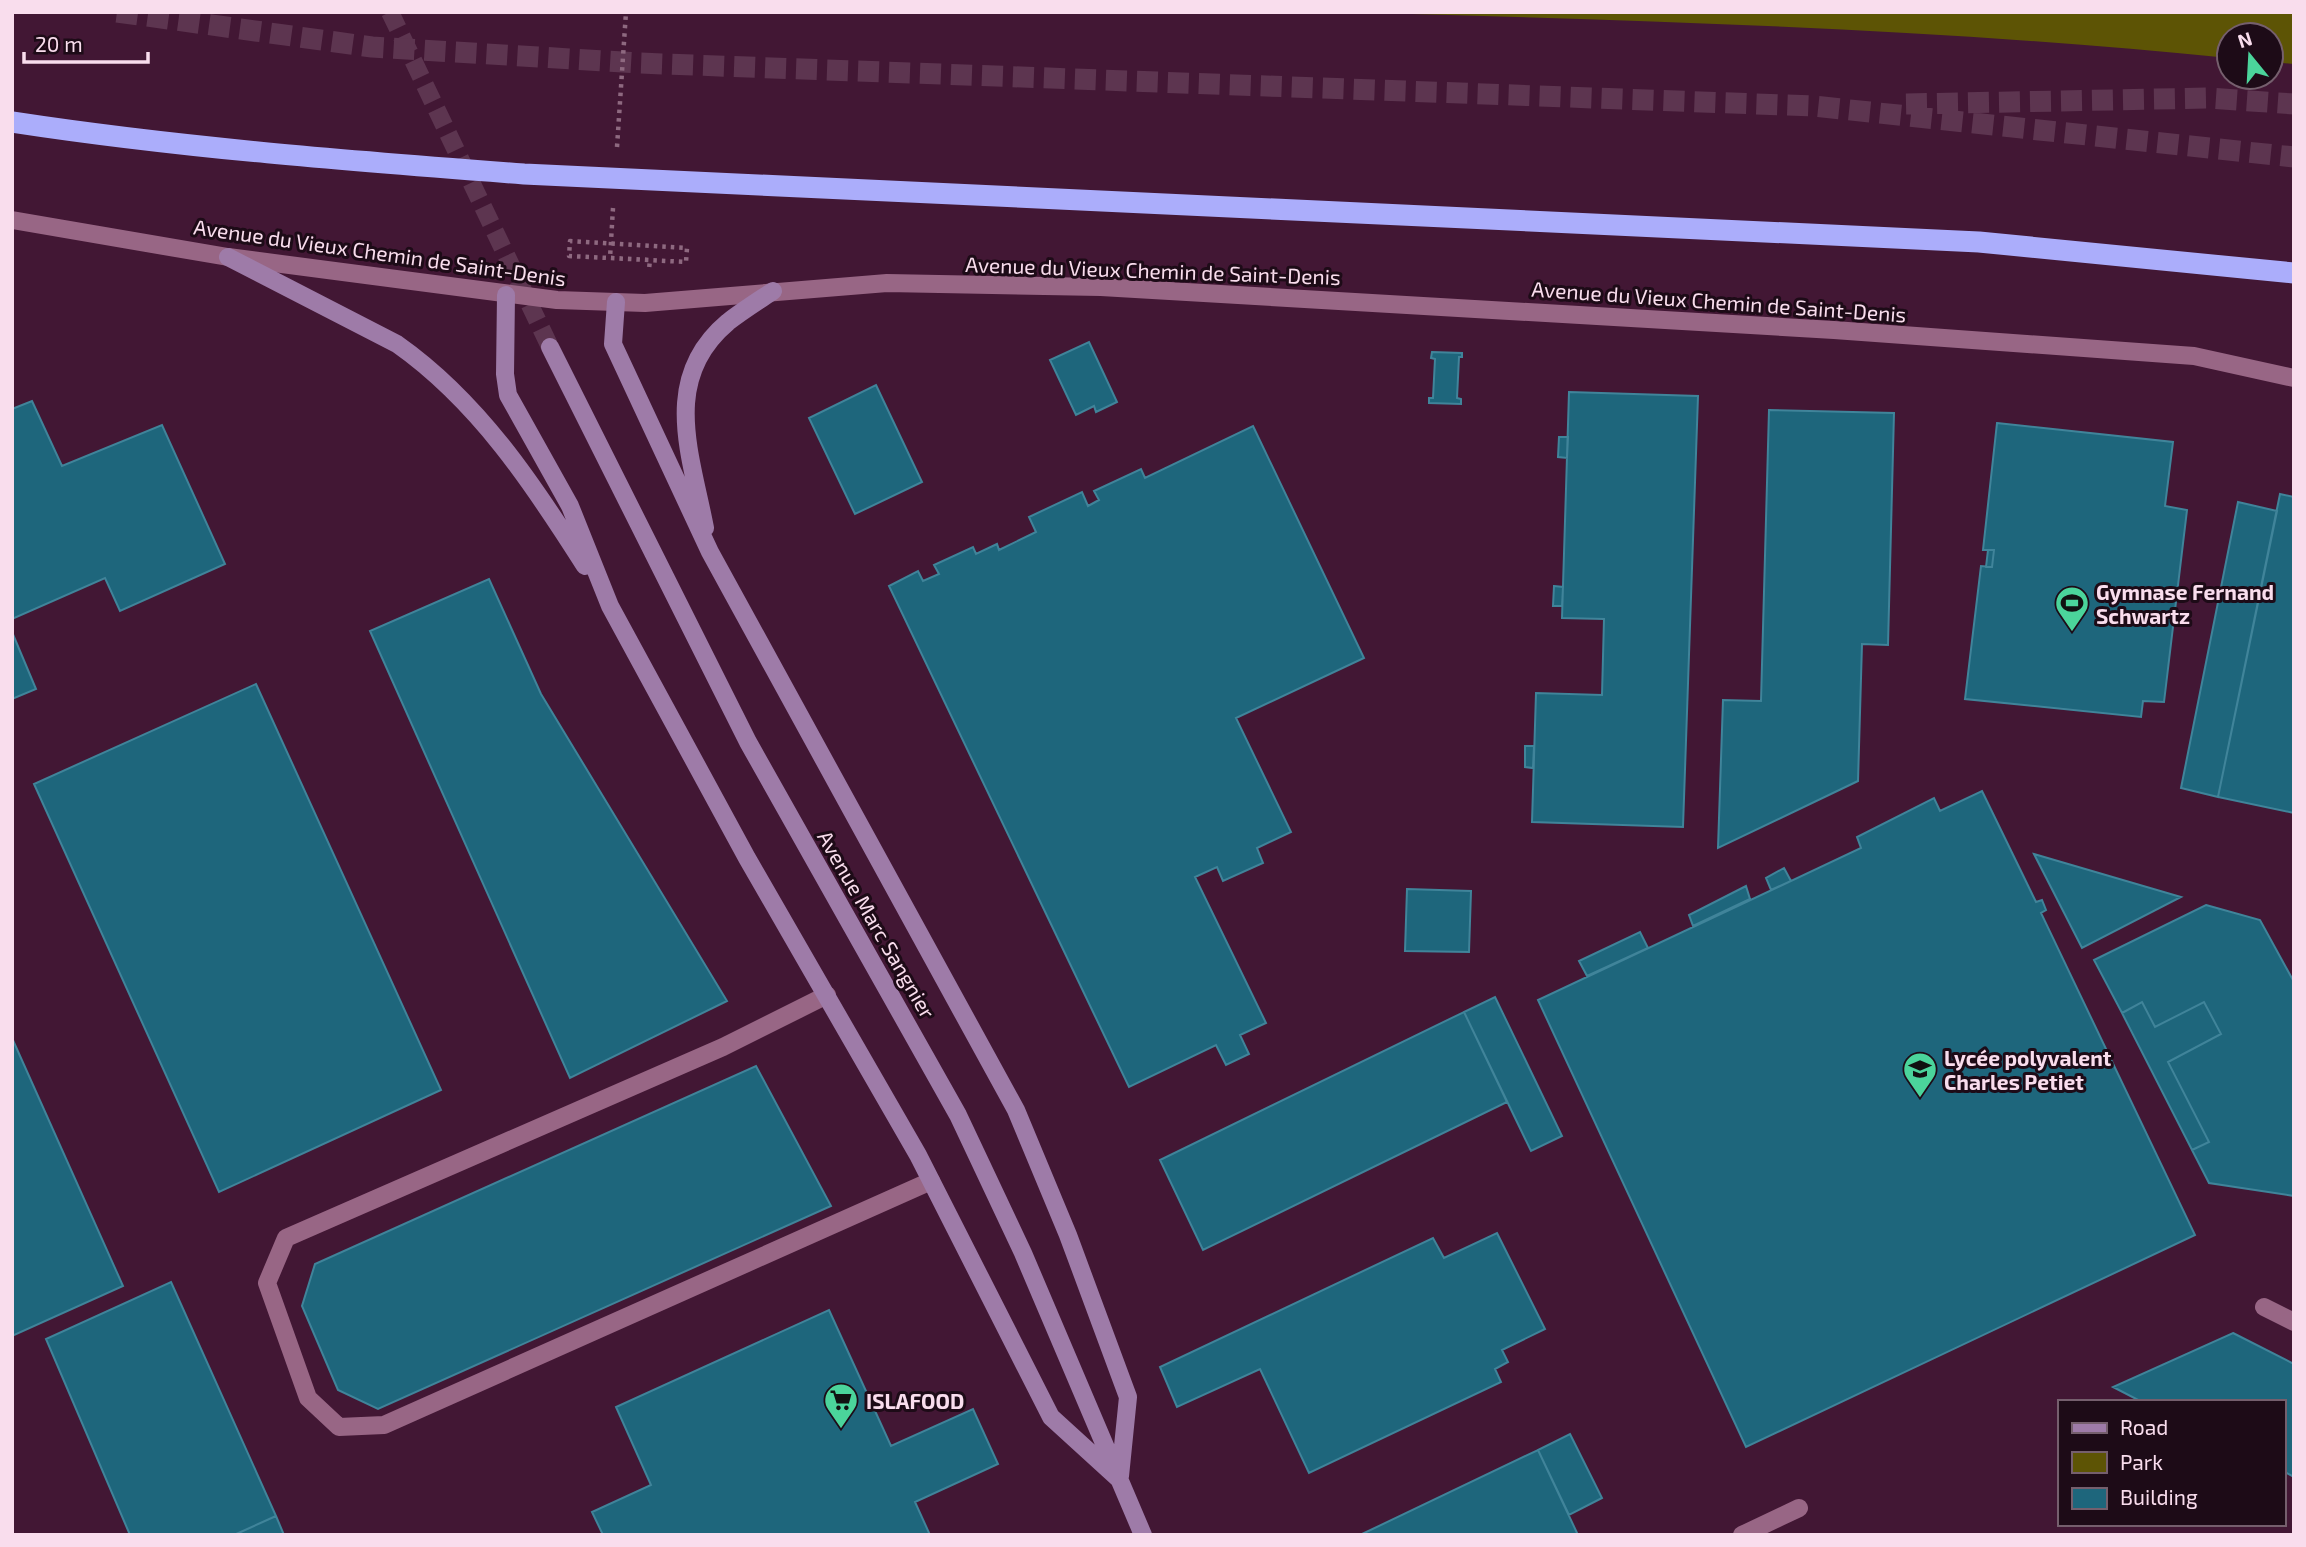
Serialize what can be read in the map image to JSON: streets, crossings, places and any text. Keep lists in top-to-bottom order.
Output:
{
  "streets": {
    "main road": ["Avenue Marc Sangnier"],
    "street": ["Avenue du Vieux Chemin de Saint-Denis"]
  },
  "places": {
    "sports": ["Gymnase Fernand Schwartz"],
    "school or university": ["Lycée polyvalent Charles Petiet"],
    "supermarket": ["ISLAFOOD"]
  },
  "legend": ["Road", "Park", "Building"],
  "scale_bar": "20 m",
  "north": "top"
}
